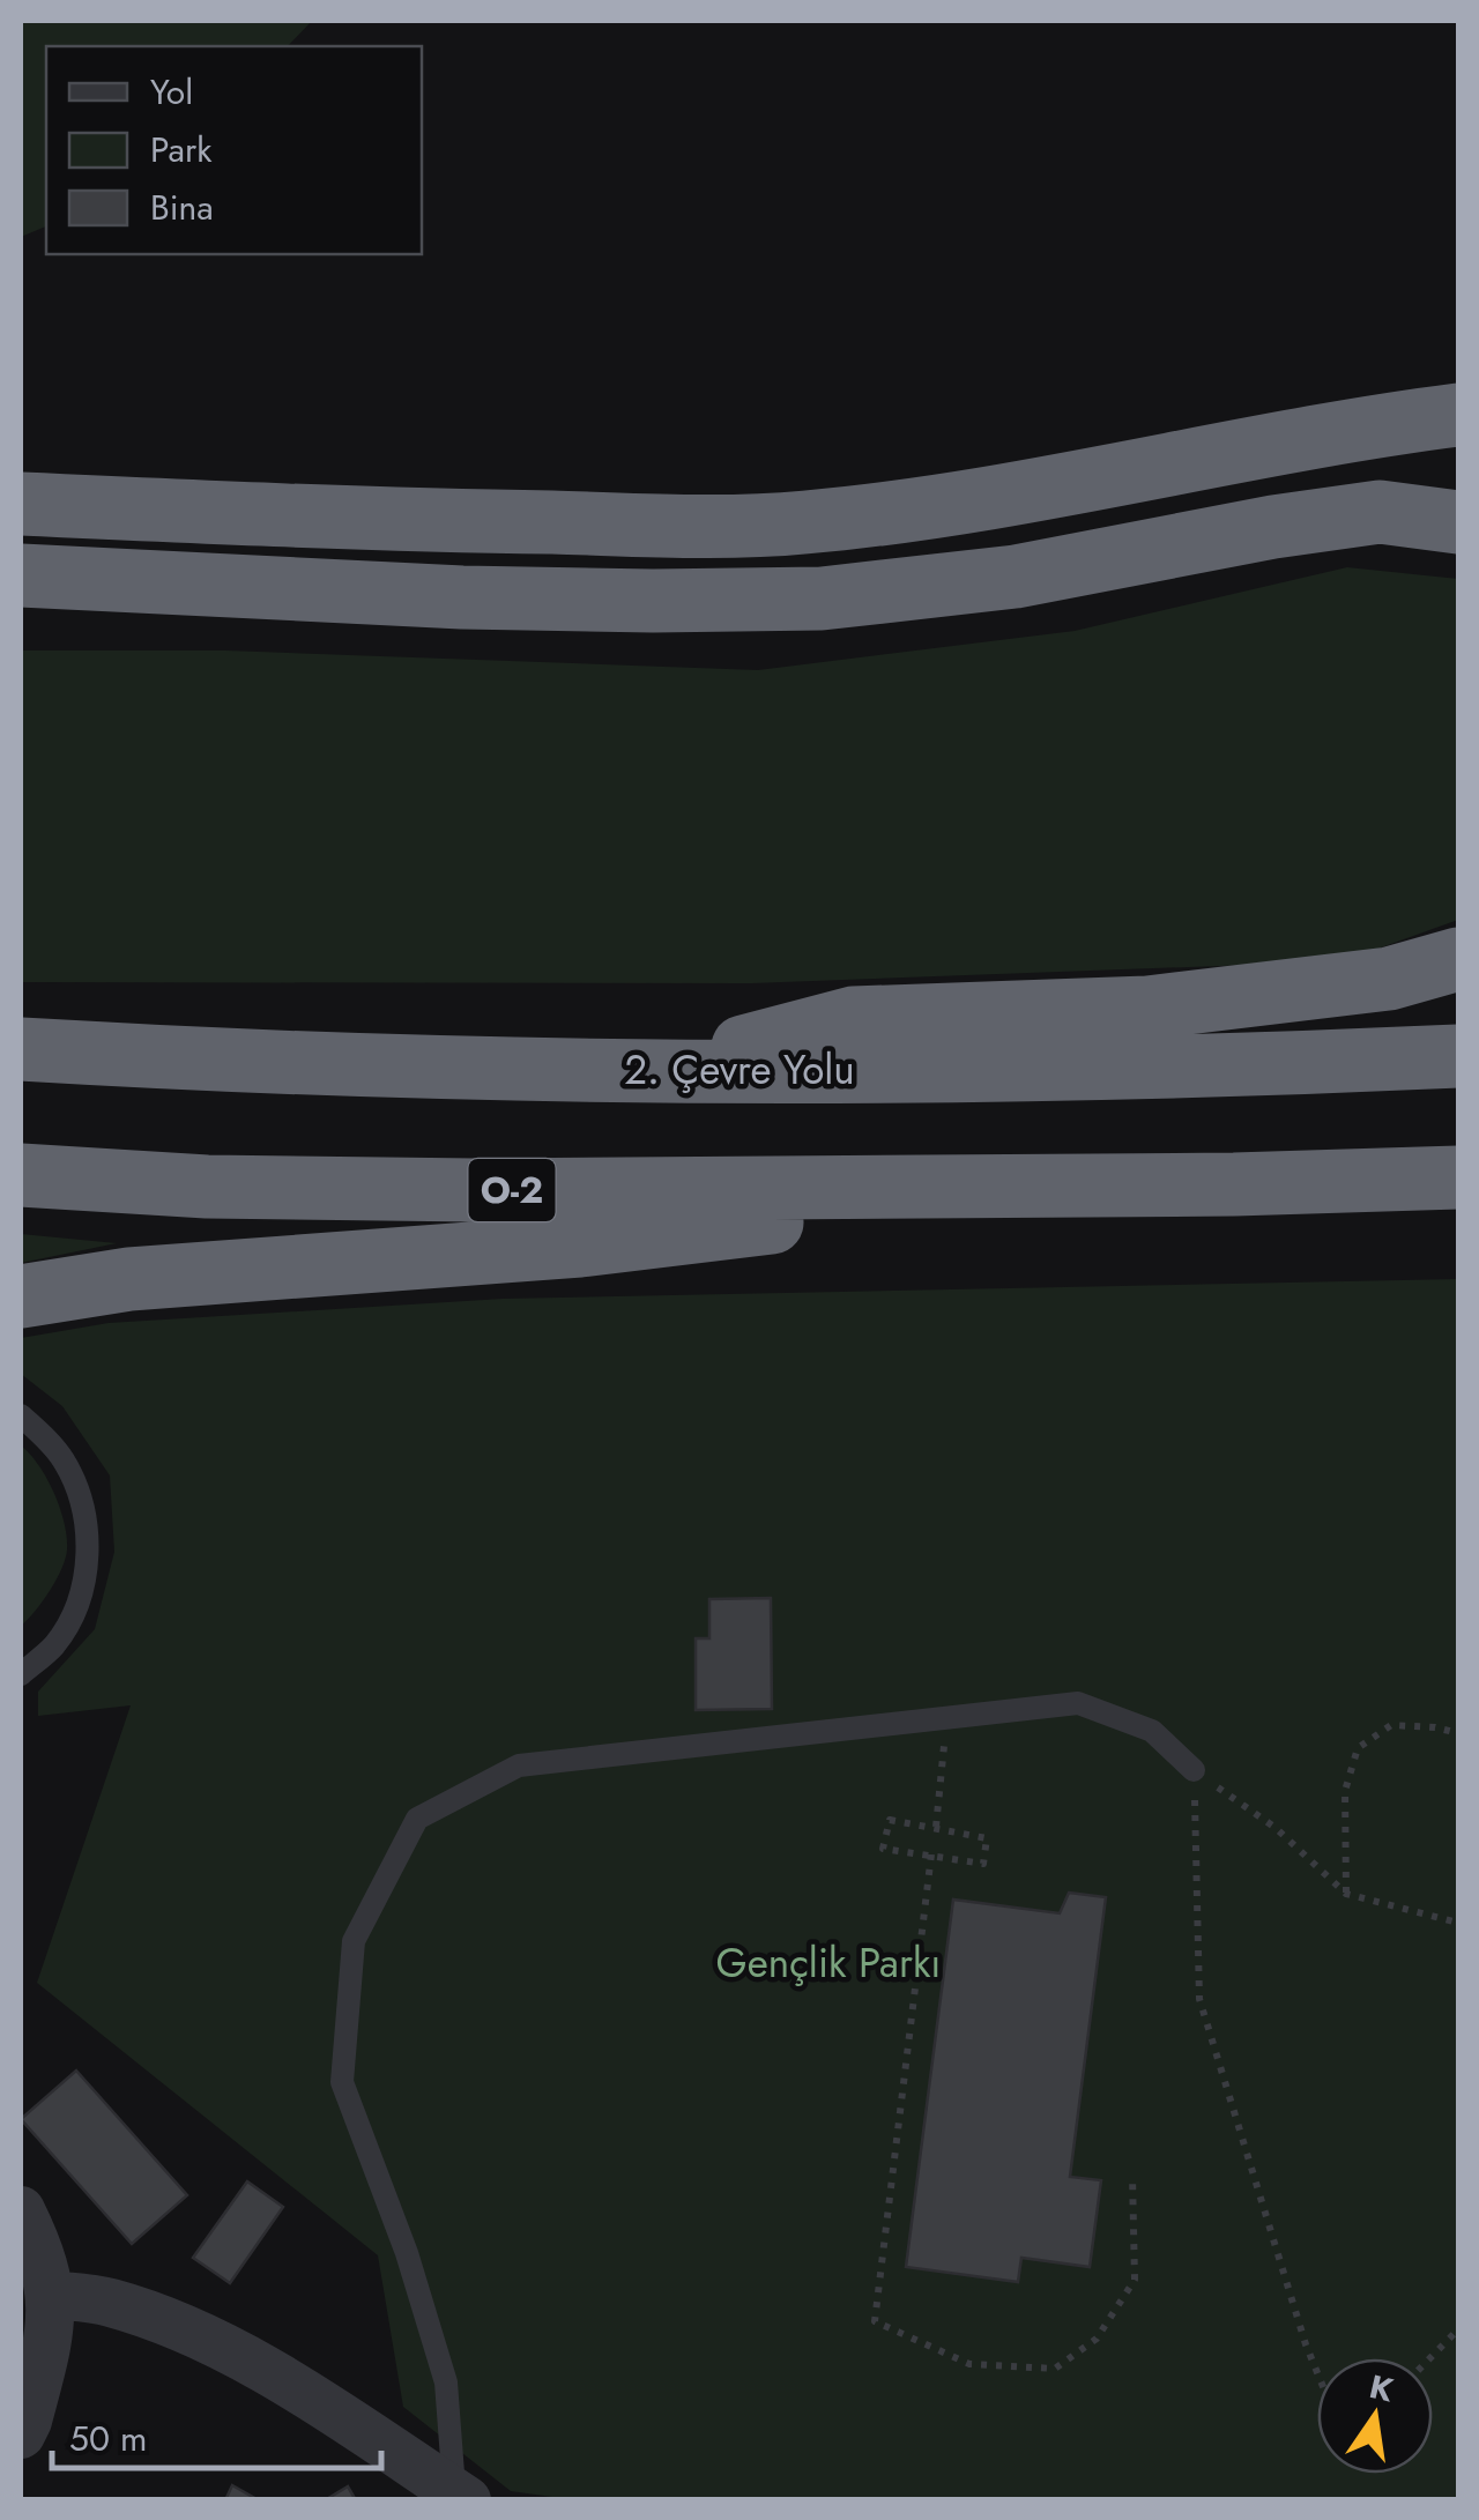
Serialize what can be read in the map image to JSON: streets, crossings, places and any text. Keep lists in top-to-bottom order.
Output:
{
  "streets": {
    "highway": ["2. Çevre Yolu", "O-2"]
  },
  "parks": ["Gençlik Parkı"],
  "legend": ["Yol", "Park", "Bina"],
  "scale_bar": "50 m",
  "north": "top"
}
